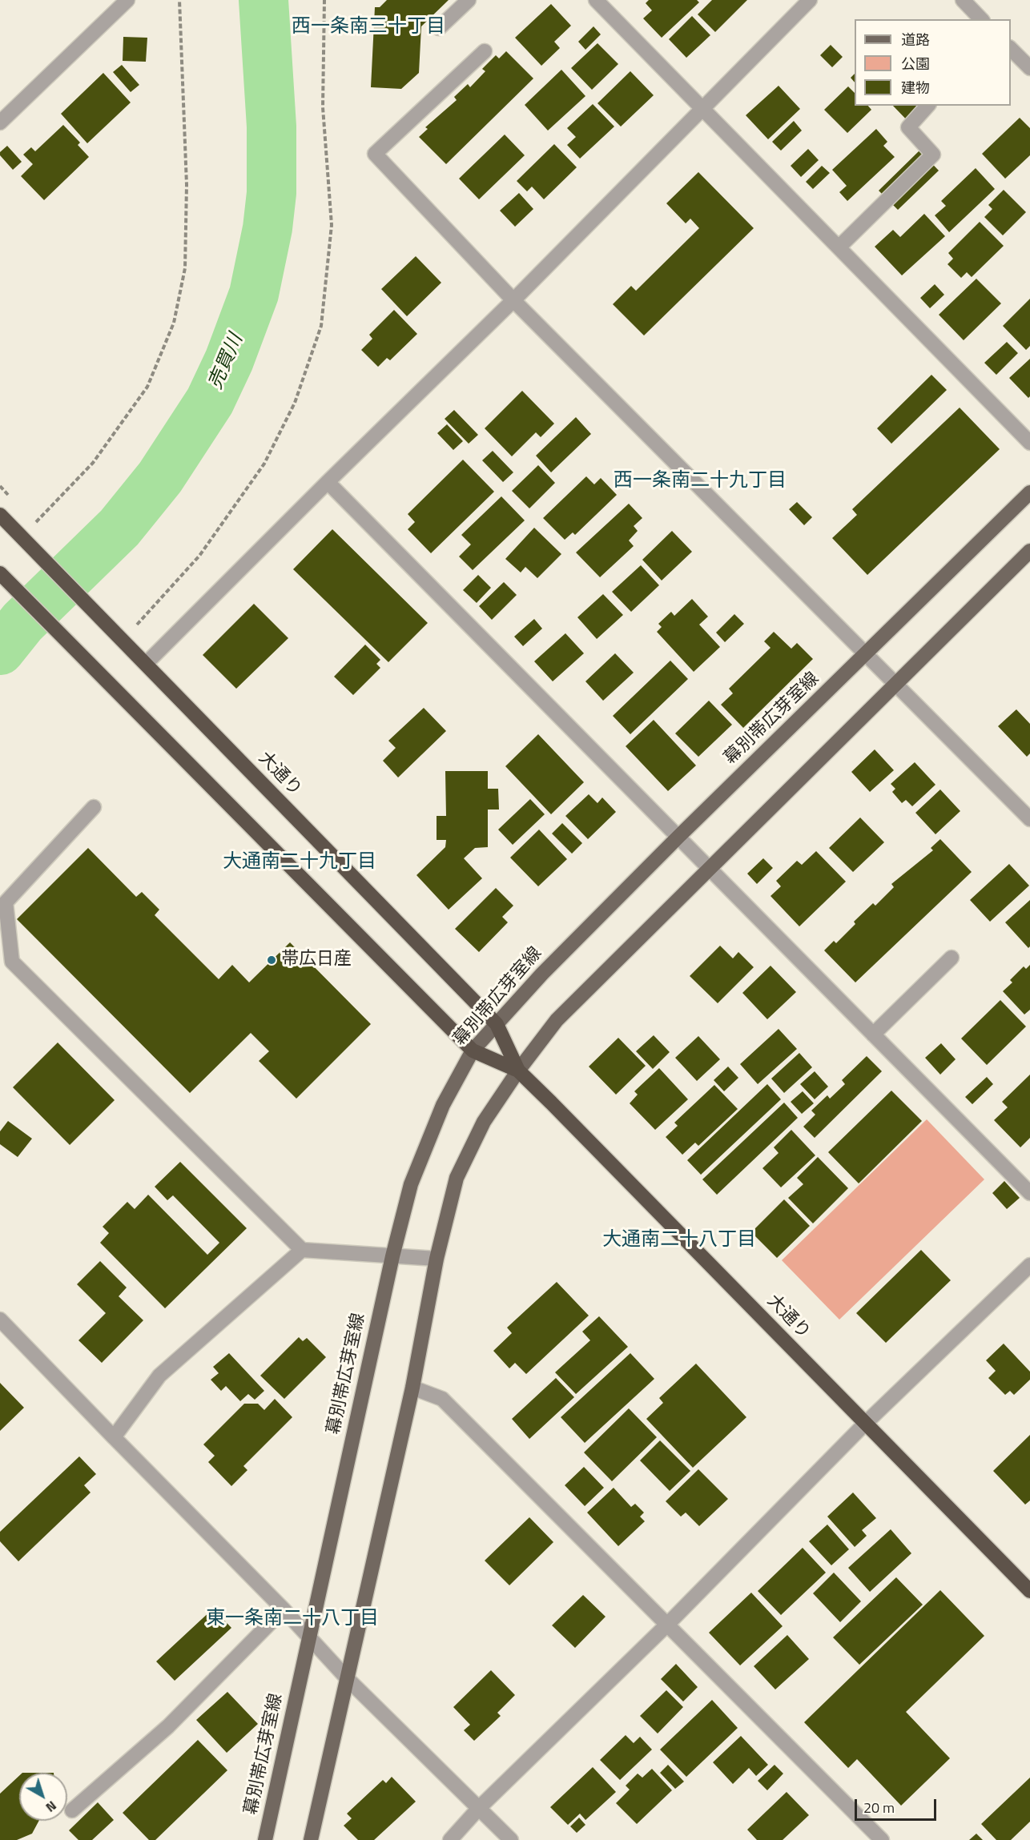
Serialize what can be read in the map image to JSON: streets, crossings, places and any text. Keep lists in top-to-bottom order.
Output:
{
  "streets": {
    "highway": ["大通り"],
    "main road": ["幕別帯広芽室線"]
  },
  "crossings": [
    ["幕別帯広芽室線", "大通り"]
  ],
  "districts": [
    "西一条南三十丁目",
    "西一条南二十九丁目",
    "大通南二十九丁目",
    "大通南二十八丁目",
    "東一条南二十八丁目"
  ],
  "water": ["売買川"],
  "places": ["帯広日産"],
  "legend": ["道路", "公園", "建物"],
  "scale_bar": "20 m",
  "north": "bottom right"
}
